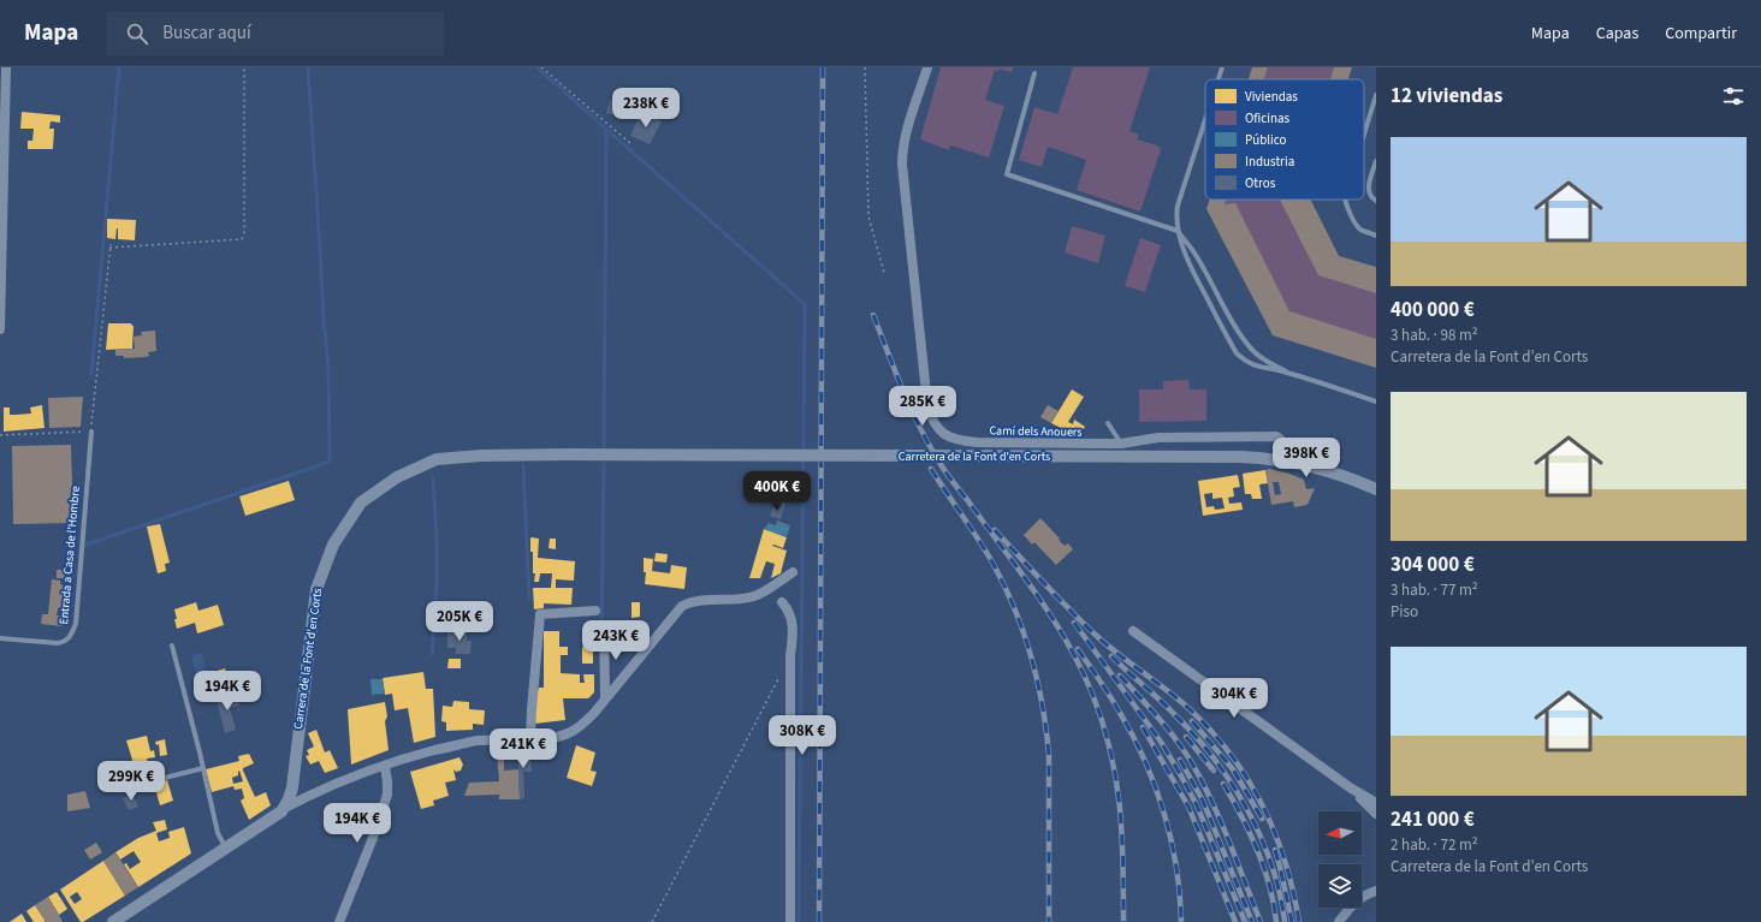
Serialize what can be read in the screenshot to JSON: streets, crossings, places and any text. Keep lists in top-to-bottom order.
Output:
{
  "streets": {
    "street": ["Camí dels Anouers", "Carretera de la Font d'en Corts", "Carrera de la Font d'en Corts"],
    "lane": ["Entrada a Casa de l'Hombre"]
  },
  "crossings": [
    ["Camí dels Anouers", "Carretera de la Font d'en Corts"],
    ["Carretera de la Font d'en Corts", "Carrera de la Font d'en Corts"]
  ],
  "legend": [
    "Viviendas",
    "Oficinas",
    "Público",
    "Industria",
    "Otros"
  ],
  "north": "left",
  "page": {
    "header": "Mapa",
    "search": "Buscar aquí",
    "nav": ["Mapa", "Capas", "Compartir"],
    "heading": "12 viviendas",
    "price": [
      "238K €",
      "285K €",
      "398K €",
      "400K €",
      "205K €",
      "243K €",
      "194K €",
      "304K €",
      "308K €",
      "241K €",
      "299K €",
      "194K €"
    ],
    "list": [
      {
        "name": "400 000 €",
        "note": "3 hab. · 98 m² · Carretera de la Font d'en Corts"
      },
      {
        "name": "304 000 €",
        "note": "3 hab. · 77 m² · Piso"
      },
      {
        "name": "241 000 €",
        "note": "2 hab. · 72 m² · Carretera de la Font d'en Corts"
      }
    ]
  }
}
